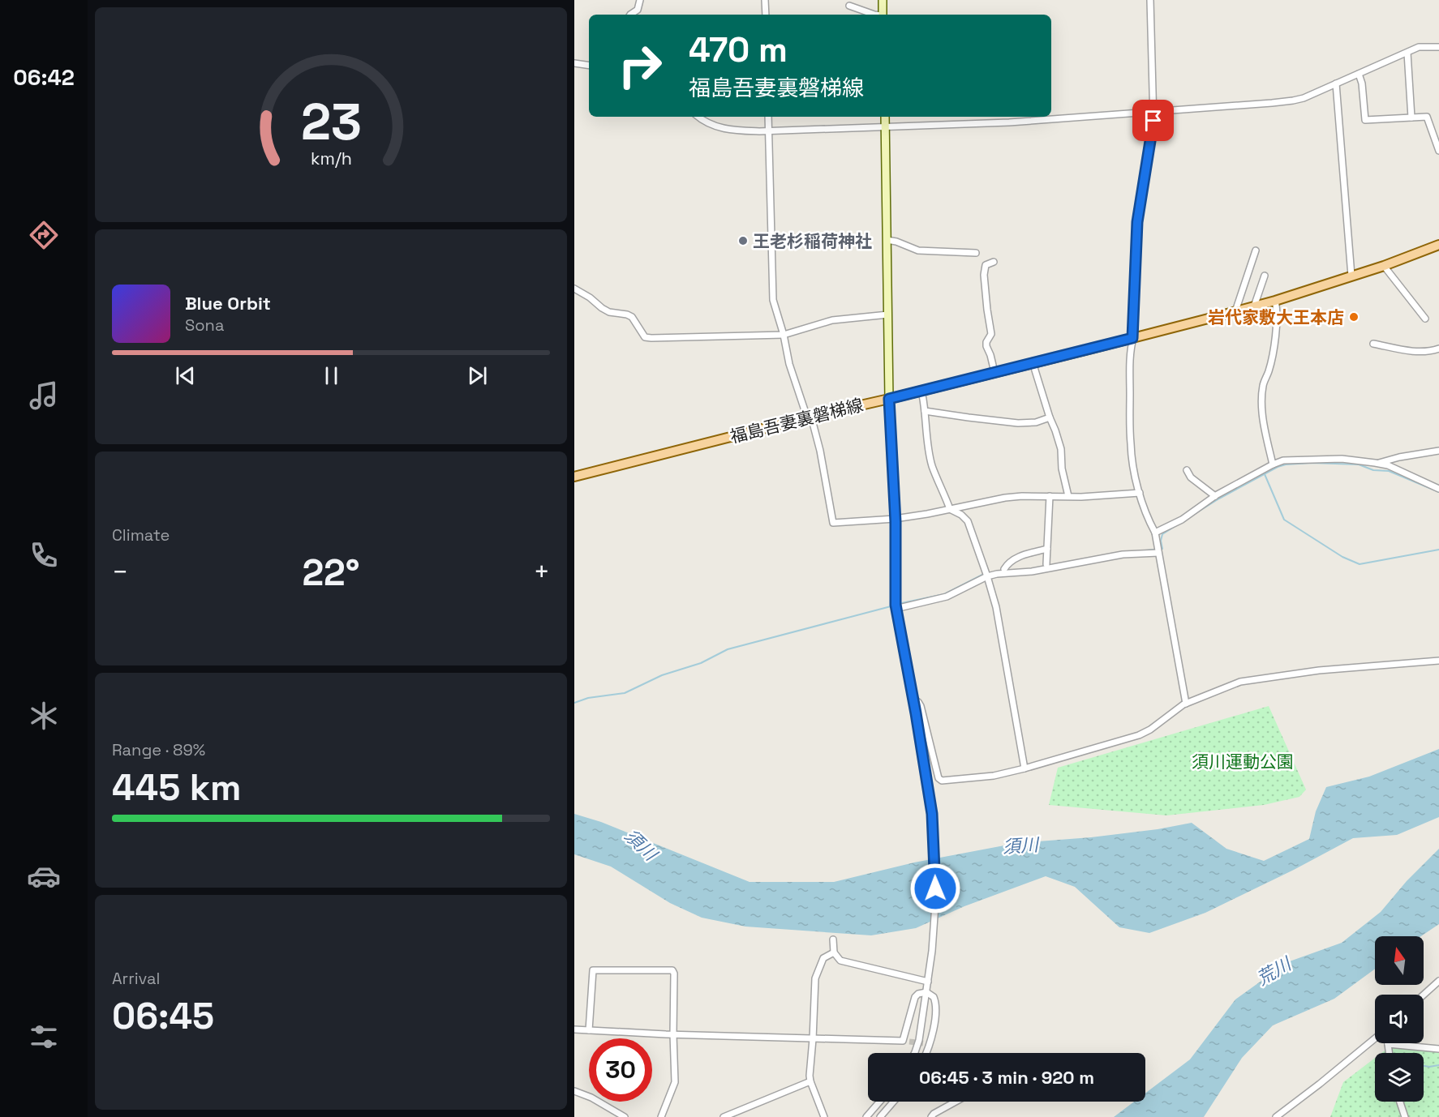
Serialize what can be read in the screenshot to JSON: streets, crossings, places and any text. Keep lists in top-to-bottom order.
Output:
{
  "streets": {
    "main road": ["福島吾妻裏磐梯線"]
  },
  "water": ["須川", "荒川"],
  "parks": ["須川運動公園"],
  "places": ["王老杉稲荷神社", "岩代家敷大王本店"],
  "north": "top",
  "page": {
    "tabs": "06:42",
    "turn": ["470 m", "福島吾妻裏磐梯線"],
    "song": ["Blue Orbit", "Sona"],
    "tile": [
      "Climate",
      ["Range · 89%", "445 km"],
      ["Arrival", "06:45"]
    ],
    "heat": ["−", "22°", "+"],
    "limit": "30",
    "trip": "06:45 · 3 min · 920 m",
    "gauge": ["23", "km/h"]
  }
}
